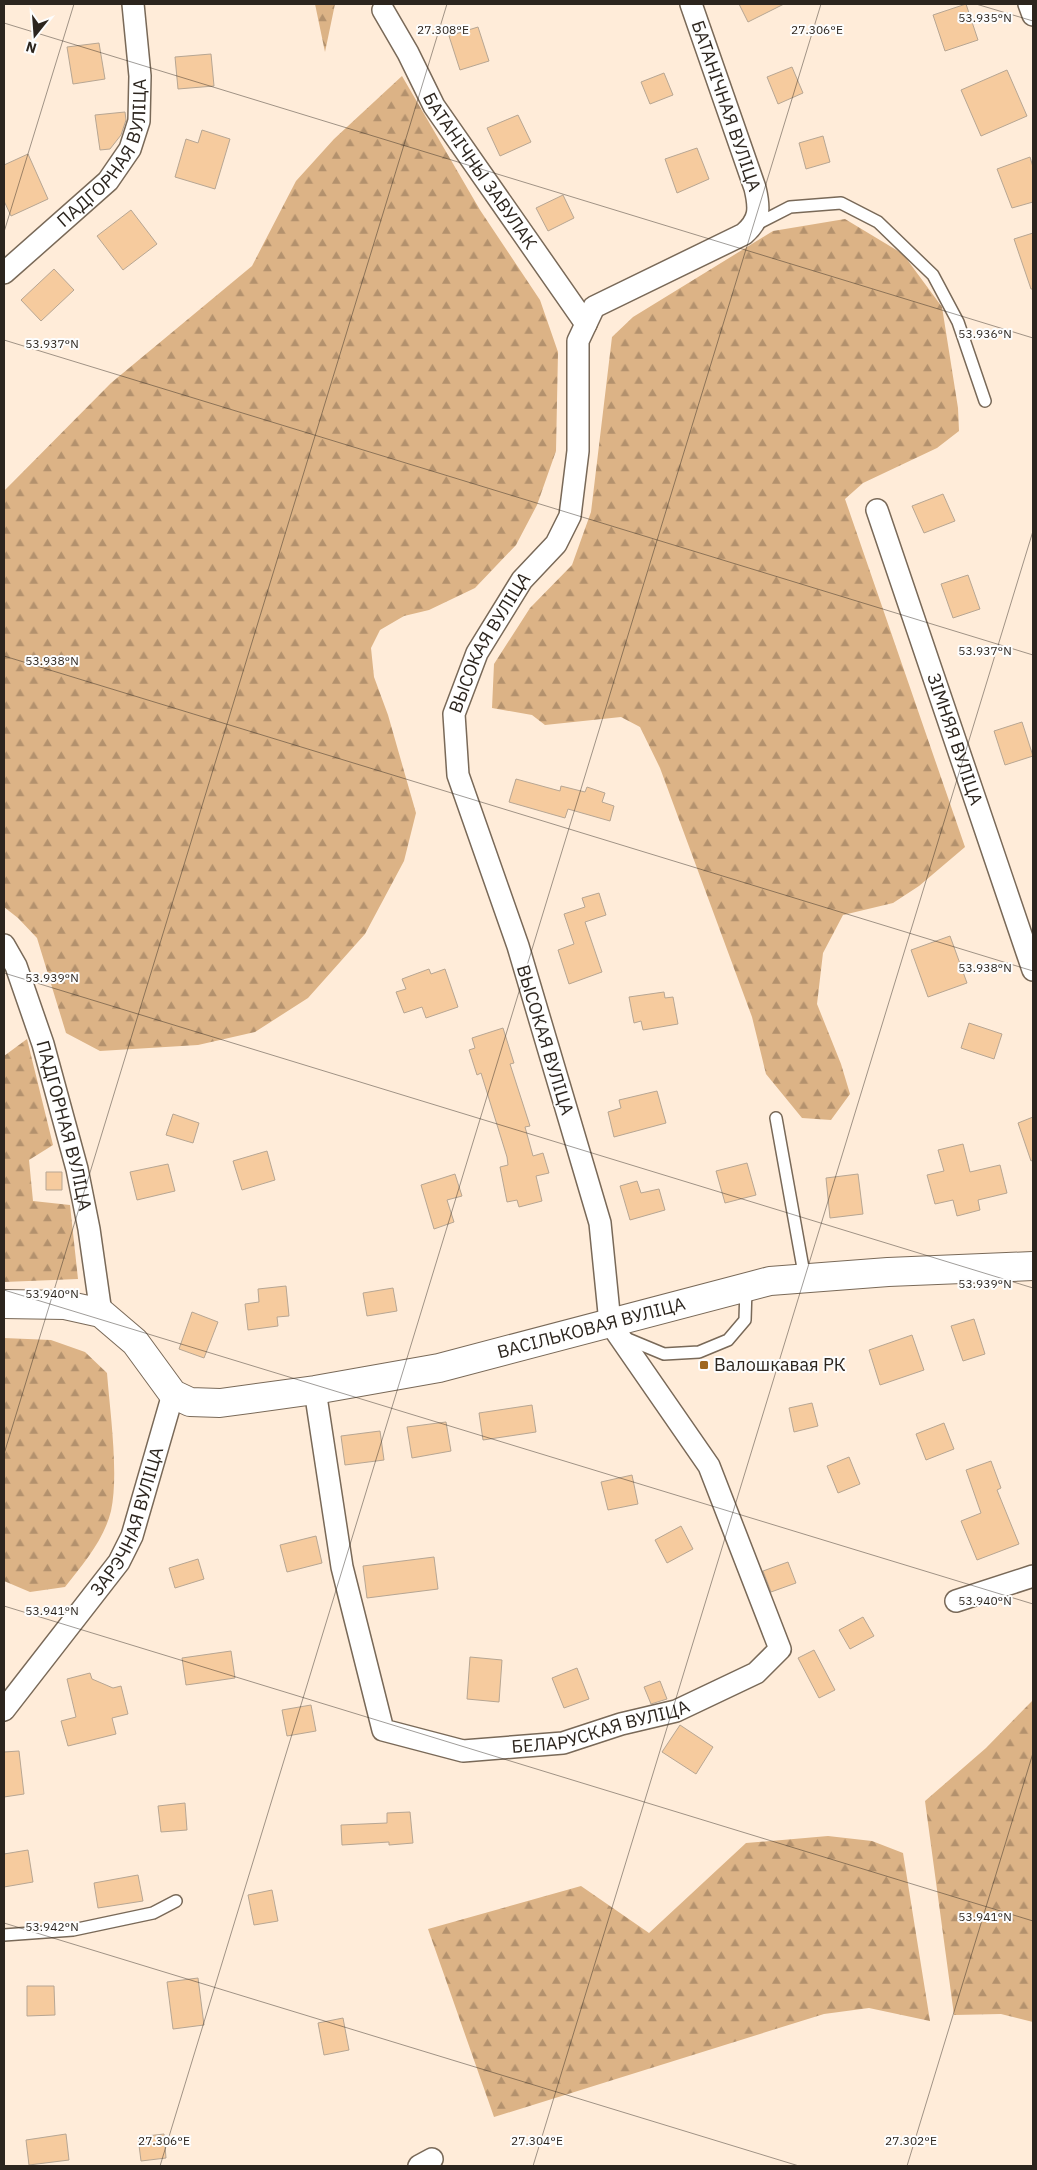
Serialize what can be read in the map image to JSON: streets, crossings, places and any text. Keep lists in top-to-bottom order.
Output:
{
  "streets": {
    "street": [
      "БАТАНІЧНАЯ ВУЛІЦА",
      "ПАДГОРНАЯ ВУЛІЦА",
      "БАТАНІЧНЫ ЗАВУЛАК",
      "ВЫСОКАЯ ВУЛІЦА",
      "ЗІМНЯЯ ВУЛІЦА",
      "ВАСІЛЬКОВАЯ ВУЛІЦА",
      "ЗАРЭЧНАЯ ВУЛІЦА",
      "БЕЛАРУСКАЯ ВУЛІЦА"
    ]
  },
  "crossings": [
    ["БАТАНІЧНАЯ ВУЛІЦА", "ВЫСОКАЯ ВУЛІЦА"],
    ["БАТАНІЧНЫ ЗАВУЛАК", "ВЫСОКАЯ ВУЛІЦА"],
    ["ВЫСОКАЯ ВУЛІЦА", "ВАСІЛЬКОВАЯ ВУЛІЦА"],
    ["ВЫСОКАЯ ВУЛІЦА", "БЕЛАРУСКАЯ ВУЛІЦА"],
    ["ВАСІЛЬКОВАЯ ВУЛІЦА", "ЗАРЭЧНАЯ ВУЛІЦА"],
    ["ВАСІЛЬКОВАЯ ВУЛІЦА", "БЕЛАРУСКАЯ ВУЛІЦА"]
  ],
  "places": {
    "transit": ["Валошкавая РК"]
  },
  "north": "bottom",
  "coordinates": [
    "53.935°N",
    "27.308°E",
    "27.306°E",
    "53.936°N",
    "53.937°N",
    "53.938°N",
    "53.939°N",
    "53.940°N",
    "53.941°N",
    "53.942°N",
    "27.304°E",
    "27.302°E"
  ]
}
